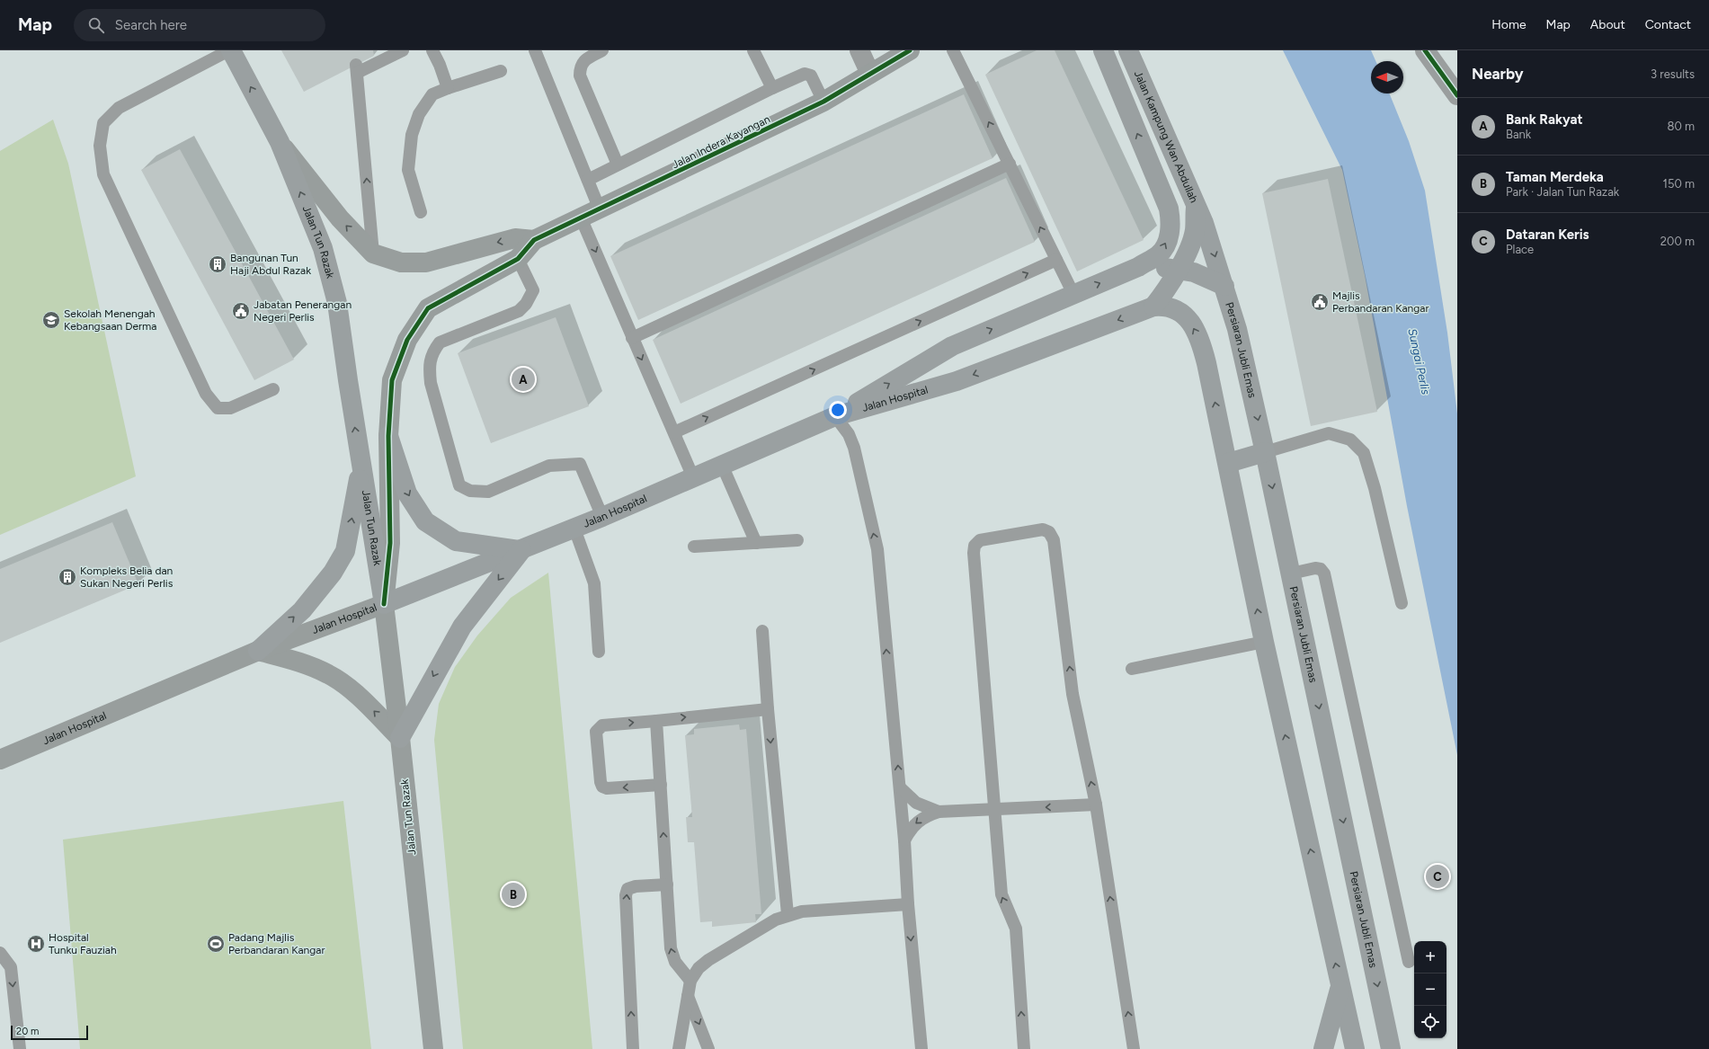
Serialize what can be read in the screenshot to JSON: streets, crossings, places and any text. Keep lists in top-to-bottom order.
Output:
{
  "streets": {
    "main road": [
      "Jalan Kampung Wan Abdullah",
      "Jalan Tun Razak",
      "Persiaran Jubli Emas",
      "Jalan Hospital"
    ],
    "street": ["Jalan Indera Kayangan"]
  },
  "crossings": [
    ["Jalan Kampung Wan Abdullah", "Persiaran Jubli Emas"],
    ["Jalan Tun Razak", "Jalan Hospital"]
  ],
  "one_way": ["Jalan Tun Razak"],
  "water": ["Sungai Perlis"],
  "places": {
    "building": ["Bangunan Tun Haji Abdul Razak", "Kompleks Belia dan Sukan Negeri Perlis"],
    "public building": ["Majlis Perbandaran Kangar", "Jabatan Penerangan Negeri Perlis"],
    "school or university": ["Sekolah Menengah Kebangsaan Derma"],
    "hospital": ["Hospital Tunku Fauziah"],
    "sports": ["Padang Majlis Perbandaran Kangar"]
  },
  "scale_bar": "20 m",
  "north": "left",
  "page": {
    "header": "Map",
    "search": "Search here",
    "nav": [
      "Home",
      "Map",
      "About",
      "Contact"
    ],
    "heading": ["Nearby", "3 results"],
    "list": [
      {
        "mark": "A",
        "name": "Bank Rakyat",
        "note": "Bank",
        "value": "80 m"
      },
      {
        "mark": "B",
        "name": "Taman Merdeka",
        "note": "Park · Jalan Tun Razak",
        "value": "150 m"
      },
      {
        "mark": "C",
        "name": "Dataran Keris",
        "note": "Place",
        "value": "200 m"
      }
    ],
    "pins": ["A", "C", "B"],
    "map_buttons": ["+", "−"],
    "scale": "20 m"
  }
}
